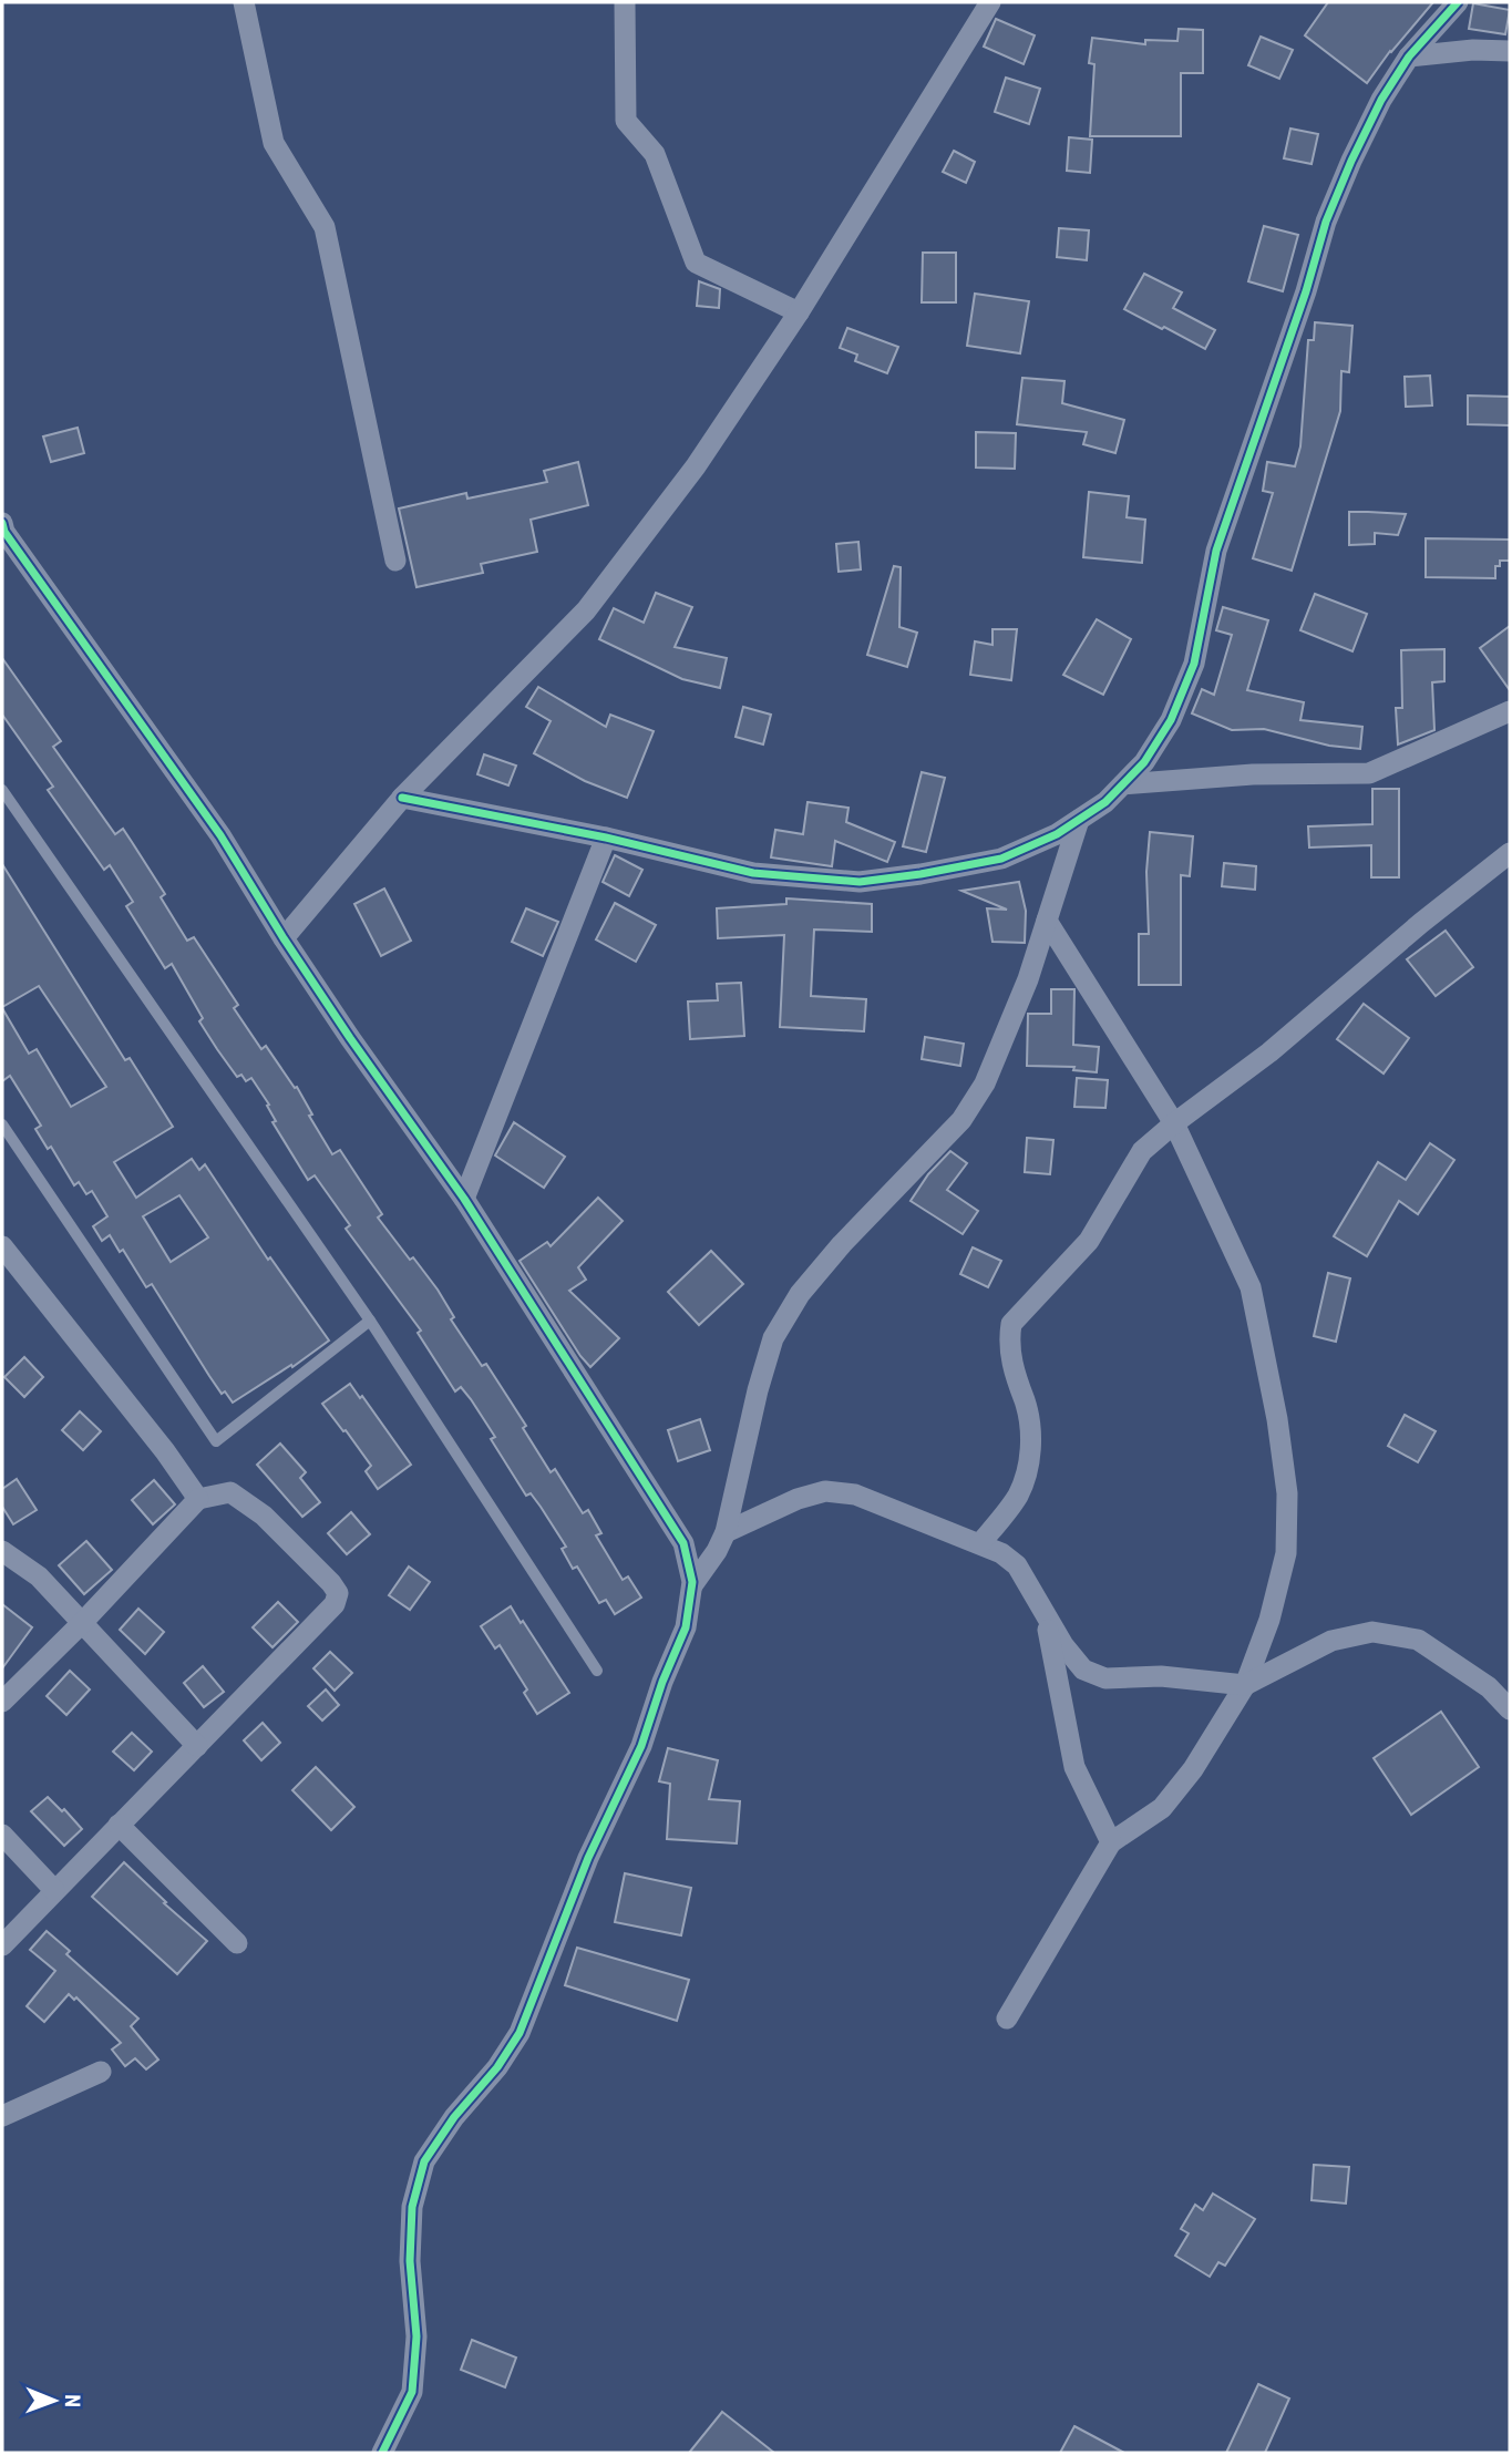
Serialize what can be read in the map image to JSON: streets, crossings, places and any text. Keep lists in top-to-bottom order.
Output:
{
  "north": "right"
}
